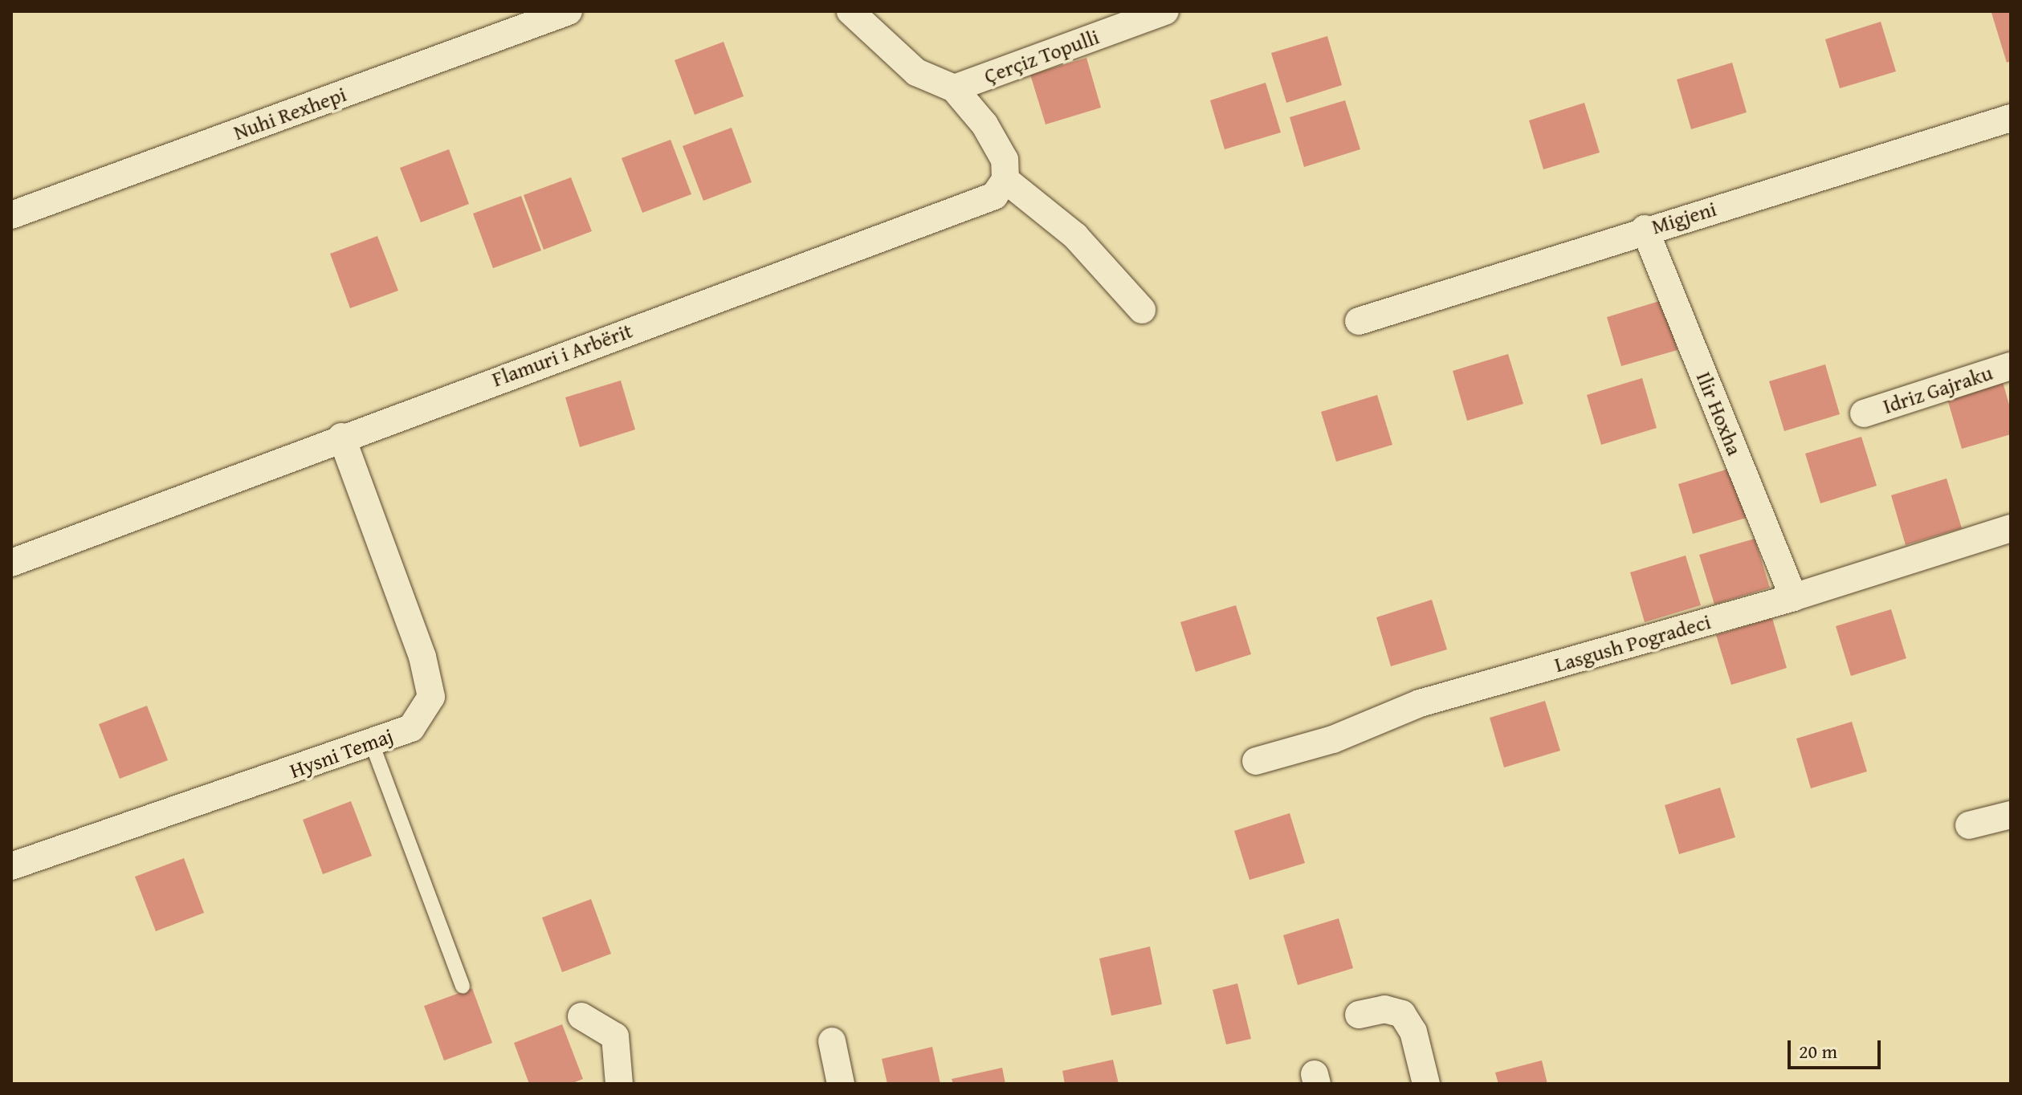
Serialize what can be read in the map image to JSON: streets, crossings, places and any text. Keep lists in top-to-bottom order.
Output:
{
  "streets": {
    "street": [
      "Çerçiz Topulli",
      "Nuhi Rexhepi",
      "Migjeni",
      "Flamuri i Arbërit",
      "Idriz Gajraku",
      "Ilir Hoxha",
      "Lasgush Pogradeci",
      "Hysni Temaj"
    ]
  },
  "crossings": [
    ["Migjeni", "Ilir Hoxha"],
    ["Flamuri i Arbërit", "Hysni Temaj"],
    ["Ilir Hoxha", "Lasgush Pogradeci"]
  ],
  "scale_bar": "20 m"
}
